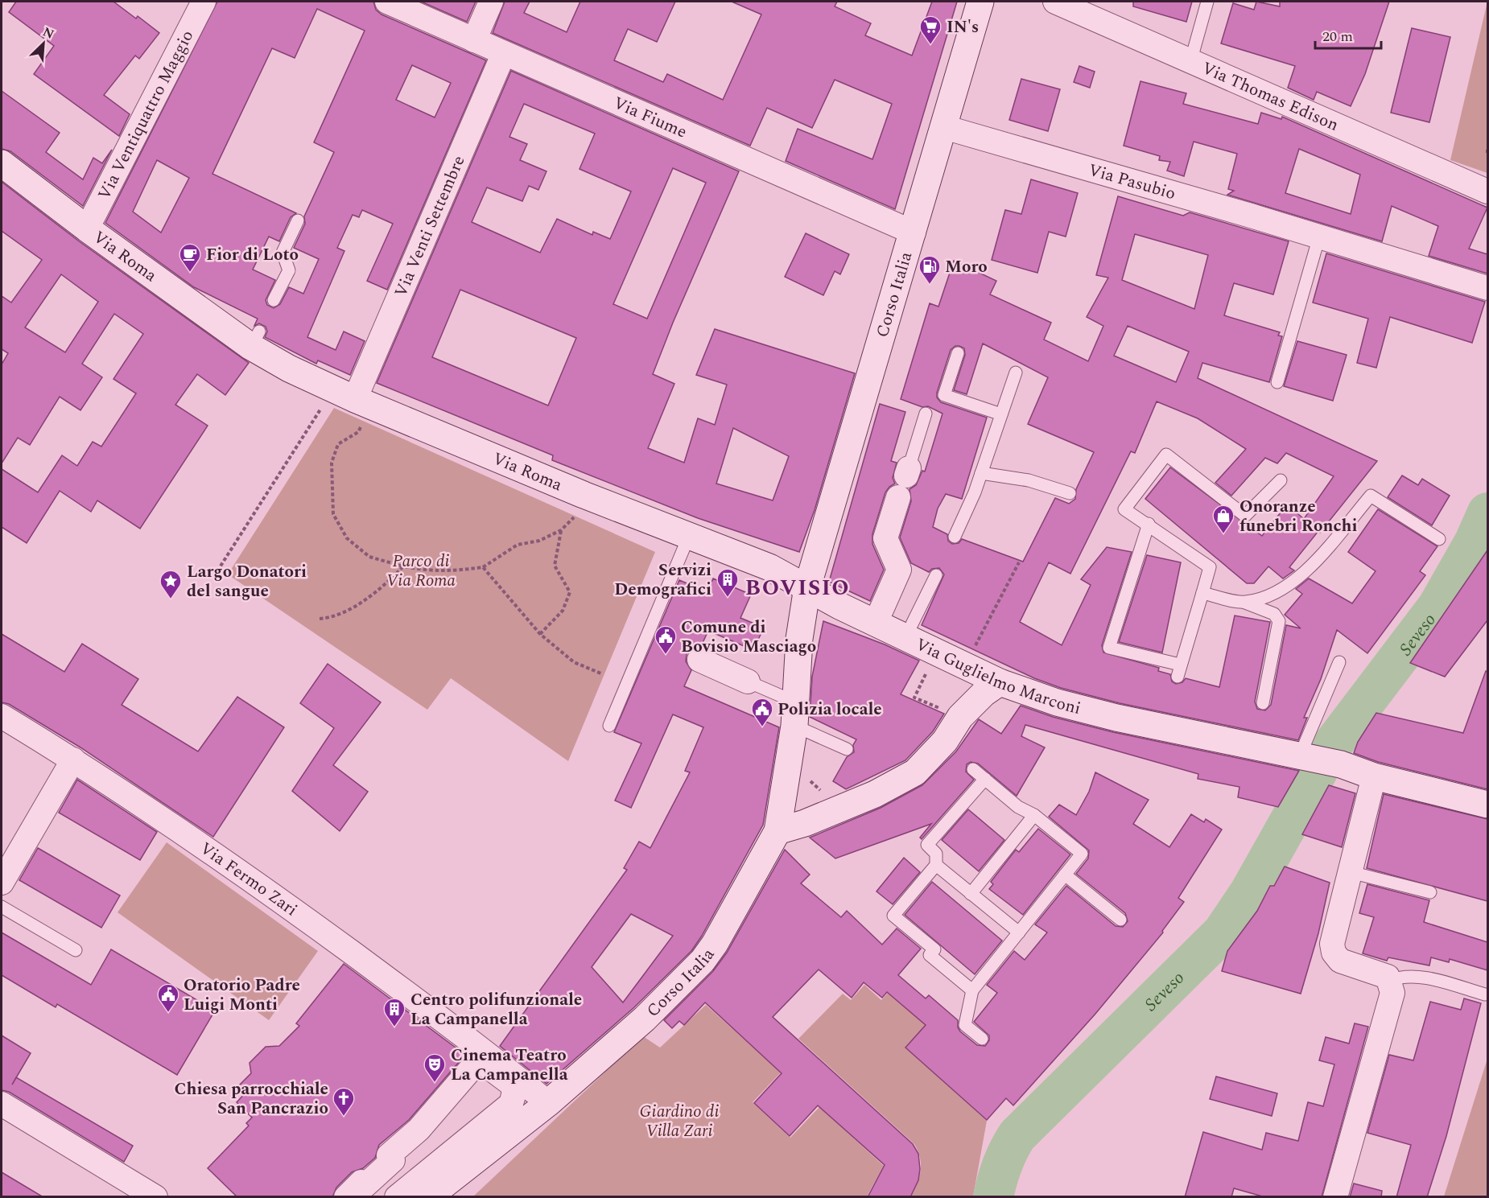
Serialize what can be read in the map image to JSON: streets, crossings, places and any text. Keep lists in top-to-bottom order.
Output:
{
  "streets": {
    "street": [
      "Via Thomas Edison",
      "Via Ventiquattro Maggio",
      "Via Fiume",
      "Via Pasubio",
      "Via Venti Settembre",
      "Via Roma",
      "Corso Italia",
      "Via Guglielmo Marconi",
      "Via Fermo Zari"
    ]
  },
  "crossings": [
    ["Via Ventiquattro Maggio", "Via Roma"],
    ["Via Fiume", "Via Venti Settembre"],
    ["Via Fiume", "Corso Italia"],
    ["Via Pasubio", "Corso Italia"],
    ["Via Venti Settembre", "Via Roma"],
    ["Via Roma", "Corso Italia"],
    ["Via Roma", "Via Guglielmo Marconi"],
    ["Corso Italia", "Via Guglielmo Marconi"],
    ["Corso Italia", "Via Fermo Zari"]
  ],
  "districts": ["BOVISIO"],
  "water": ["Seveso"],
  "parks": ["Parco di Via Roma", "Giardino di Villa Zari"],
  "places": {
    "supermarket": ["IN's"],
    "cafe": ["Fior di Loto"],
    "fuel station": ["Moro"],
    "shop": ["Onoranze funebri Ronchi"],
    "building": ["Servizi Demografici", "Centro polifunzionale La Campanella"],
    "place": ["Largo Donatori del sangue"],
    "public building": ["Comune di Bovisio Masciago", "Polizia locale", "Oratorio Padre Luigi Monti"],
    "theatre": ["Cinema Teatro La Campanella"],
    "church": ["Chiesa parrocchiale San Pancrazio"]
  },
  "scale_bar": "20 m",
  "north": "top right"
}
